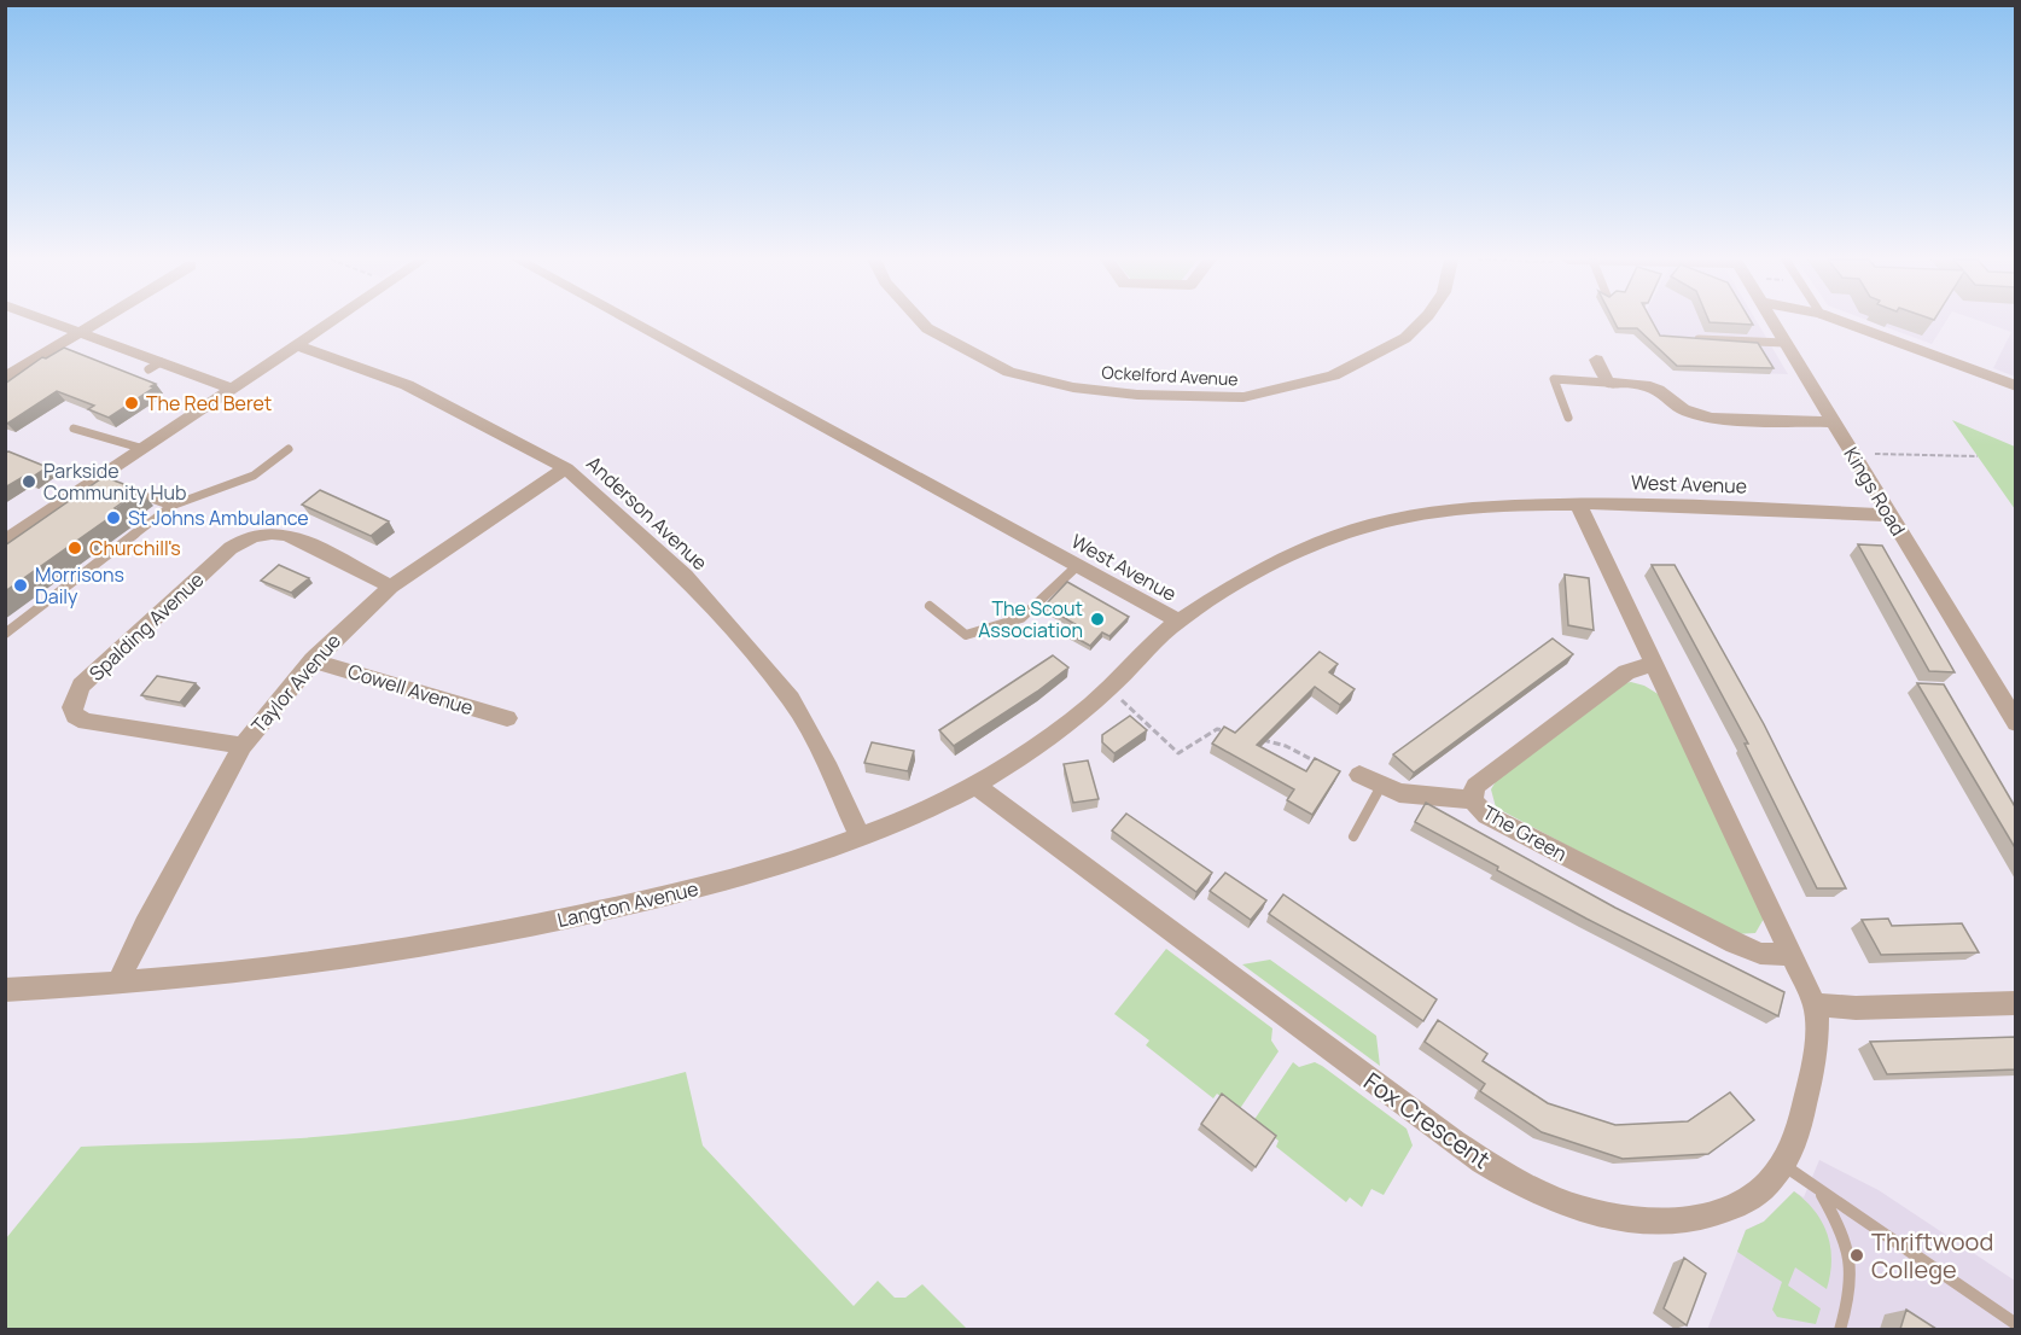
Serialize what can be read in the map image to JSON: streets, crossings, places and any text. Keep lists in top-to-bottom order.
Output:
{
  "streets": {
    "street": [
      "Ockelford Avenue",
      "West Avenue",
      "Kings Road",
      "Anderson Avenue",
      "Spalding Avenue",
      "Taylor Avenue",
      "Cowell Avenue",
      "The Green",
      "Langton Avenue",
      "Fox Crescent"
    ]
  },
  "crossings": [
    ["West Avenue", "Kings Road"],
    ["West Avenue", "Langton Avenue"],
    ["Anderson Avenue", "Taylor Avenue"],
    ["Anderson Avenue", "Langton Avenue"],
    ["Spalding Avenue", "Taylor Avenue"],
    ["Taylor Avenue", "Cowell Avenue"],
    ["Taylor Avenue", "Langton Avenue"],
    ["Langton Avenue", "Fox Crescent"]
  ],
  "places": [
    "The Red Beret",
    "Parkside Community Hub",
    "St Johns Ambulance",
    "Churchill's",
    "Morrisons Daily",
    "The Scout Association",
    "Thriftwood College"
  ]
}
